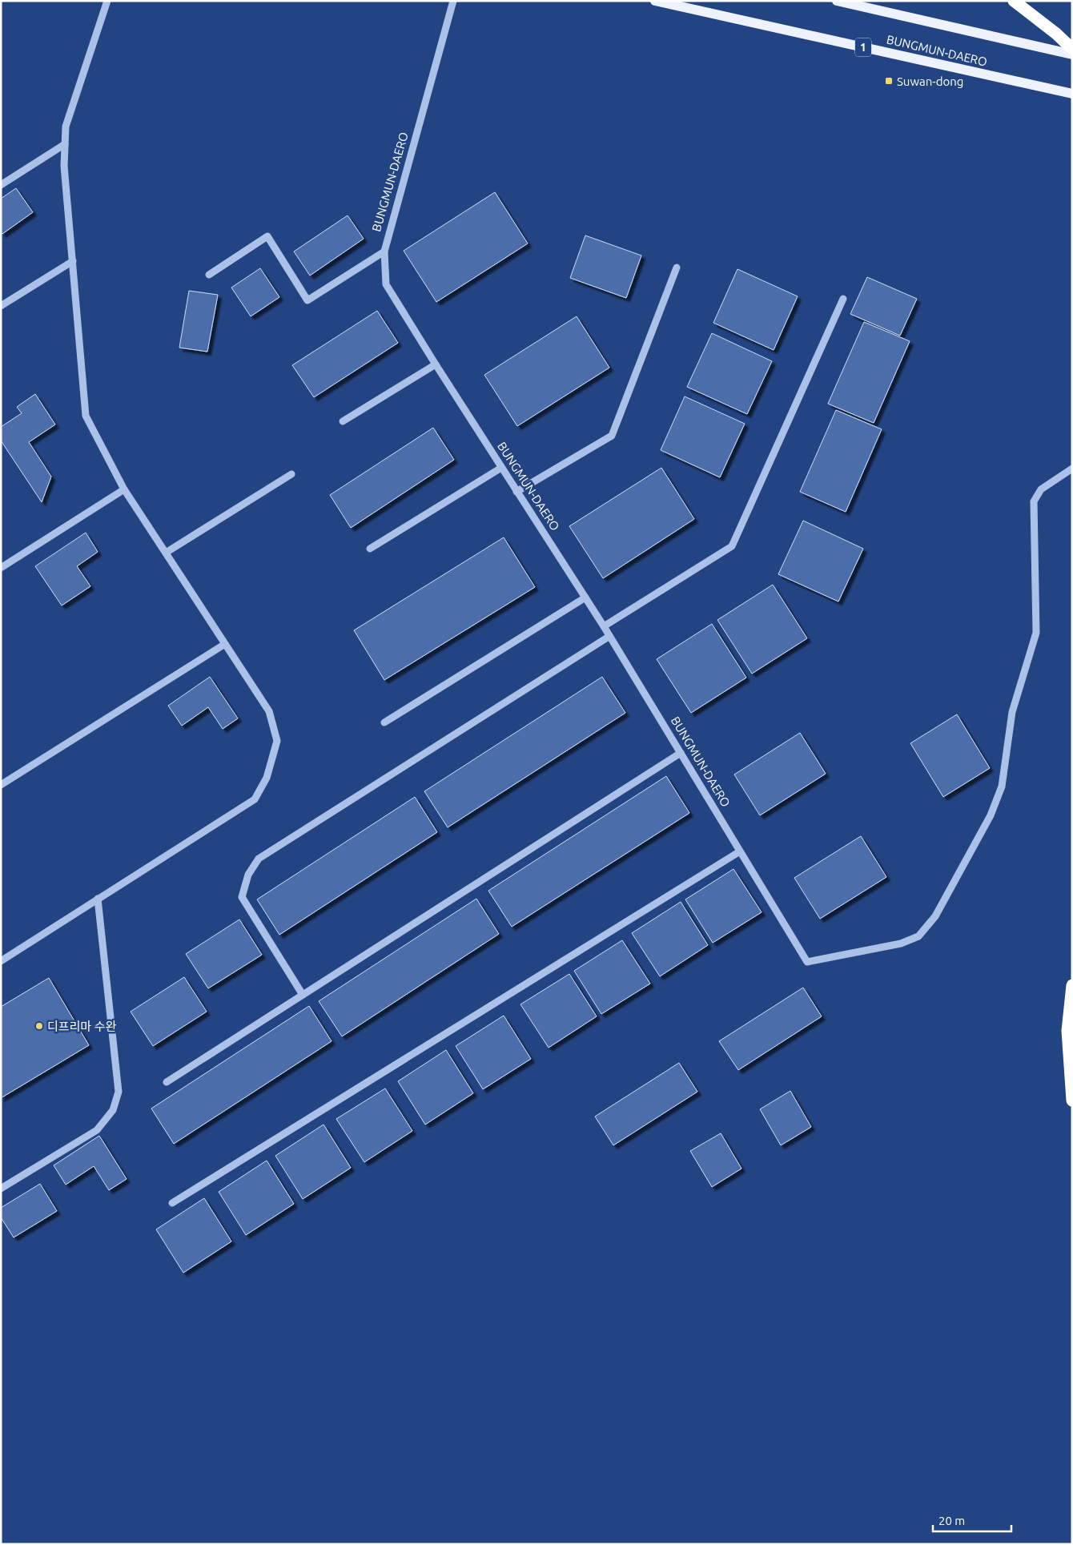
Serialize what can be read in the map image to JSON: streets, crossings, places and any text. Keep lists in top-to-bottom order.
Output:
{
  "streets": {
    "main road": ["1", "BUNGMUN-DAERO"]
  },
  "places": {
    "transit": ["Suwan-dong"],
    "other": ["디프리마 수완"]
  },
  "scale_bar": "20 m"
}
